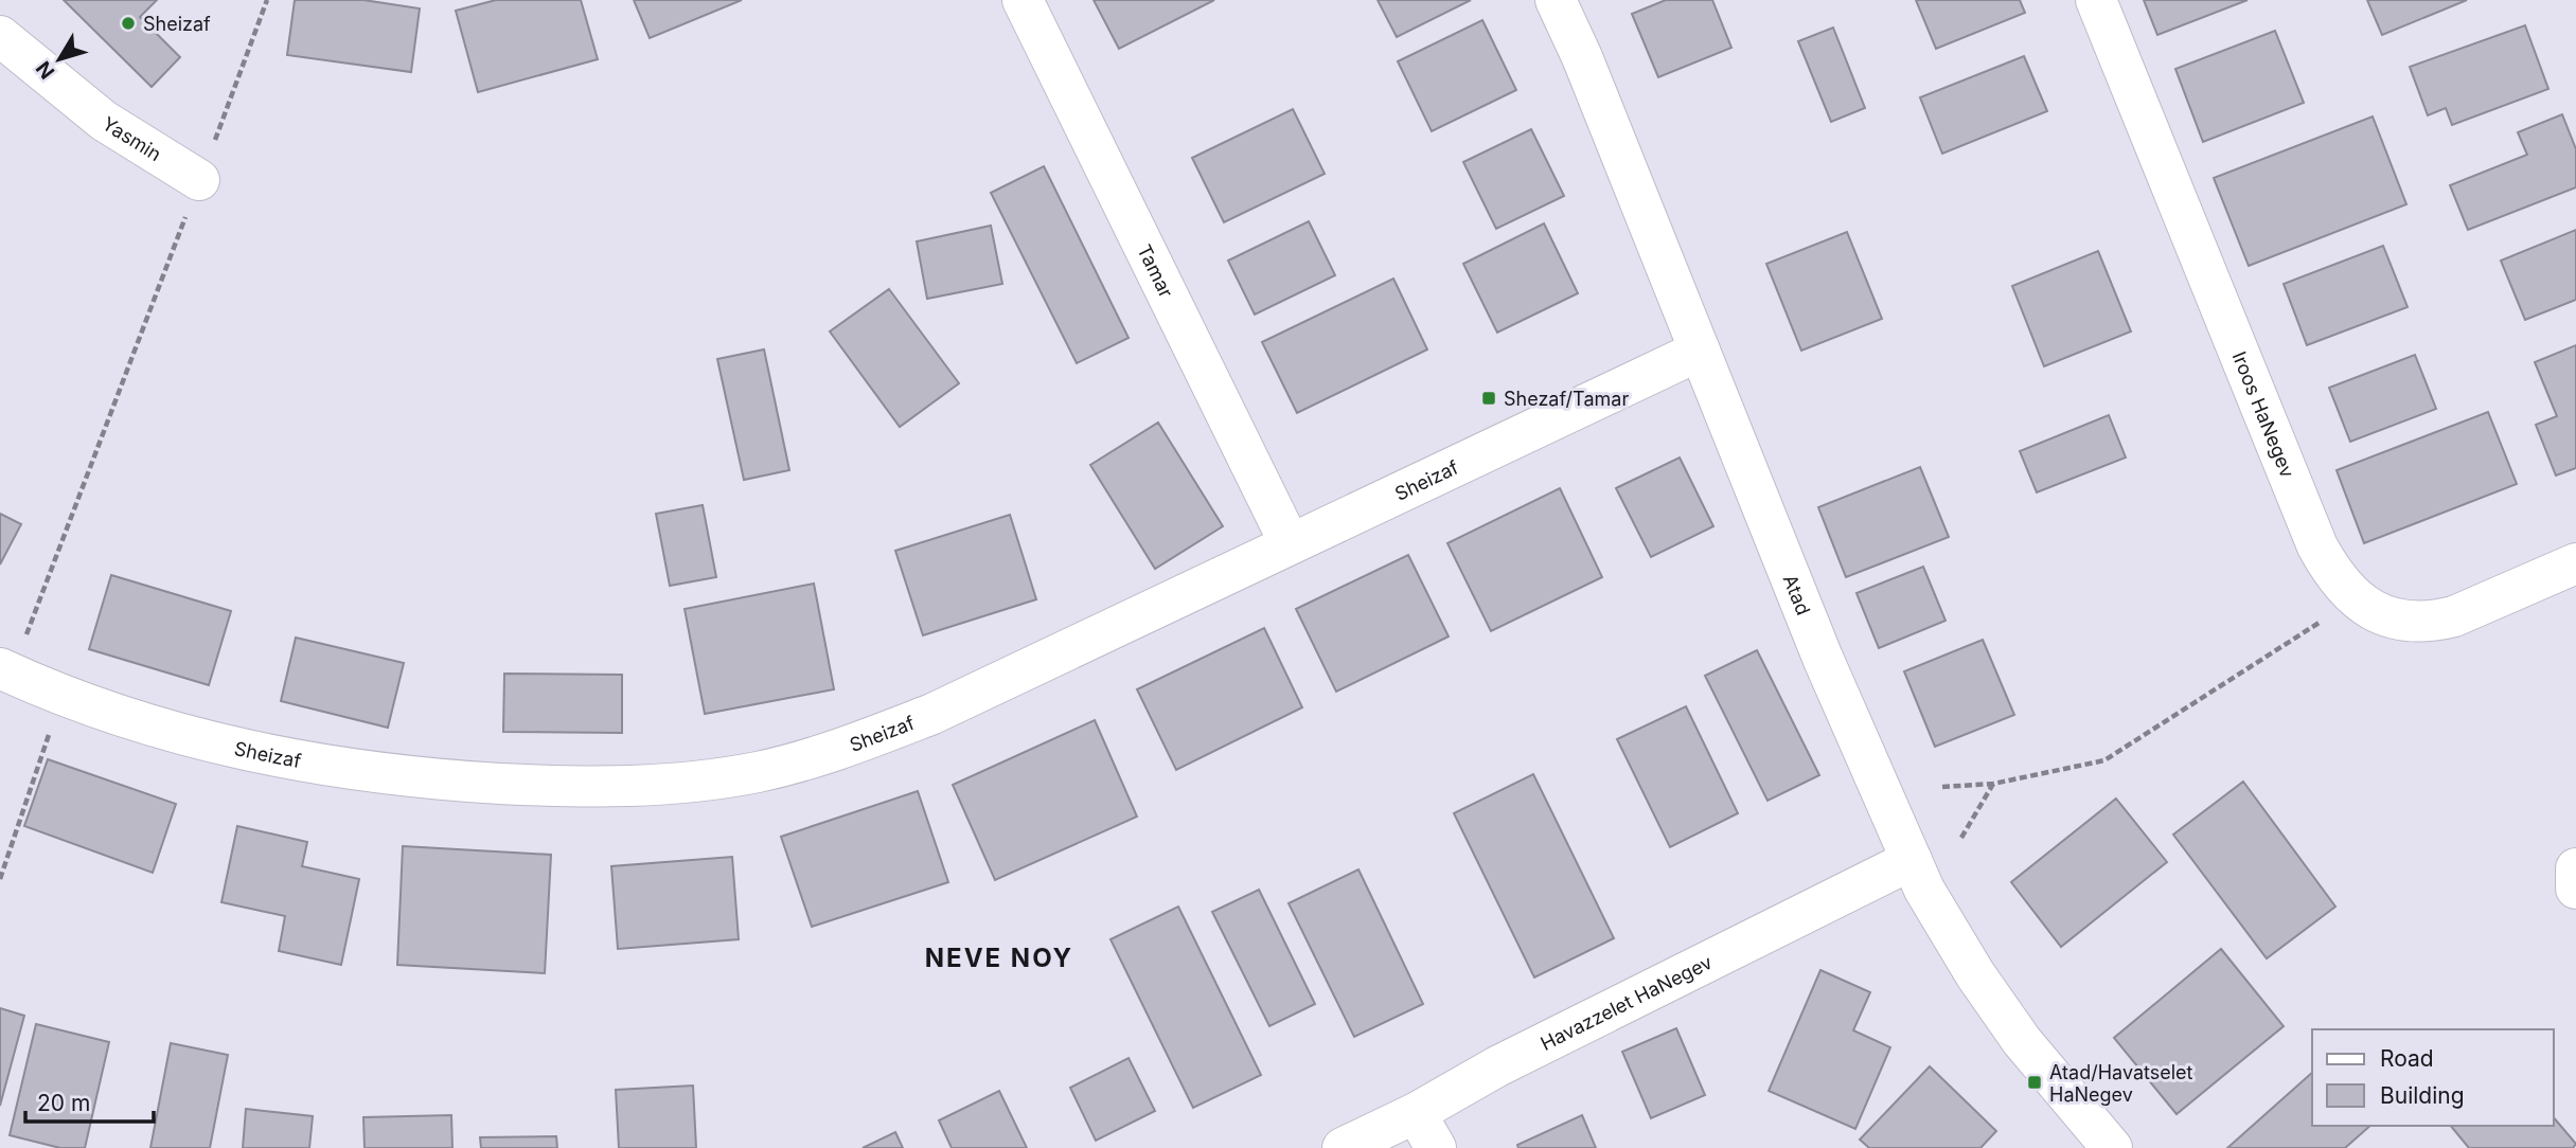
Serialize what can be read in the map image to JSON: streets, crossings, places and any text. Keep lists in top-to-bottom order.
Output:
{
  "streets": {
    "street": [
      "Yasmin",
      "Tamar",
      "Iroos HaNegev",
      "Sheizaf",
      "Atad",
      "Havazzelet HaNegev"
    ]
  },
  "crossings": [
    ["Tamar", "Sheizaf"],
    ["Sheizaf", "Atad"],
    ["Atad", "Havazzelet HaNegev"]
  ],
  "districts": ["NEVE NOY"],
  "places": {
    "other": ["Sheizaf"],
    "transit": ["Shezaf/Tamar", "Atad/Havatselet HaNegev"]
  },
  "legend": ["Road", "Building"],
  "scale_bar": "20 m",
  "north": "bottom left"
}
